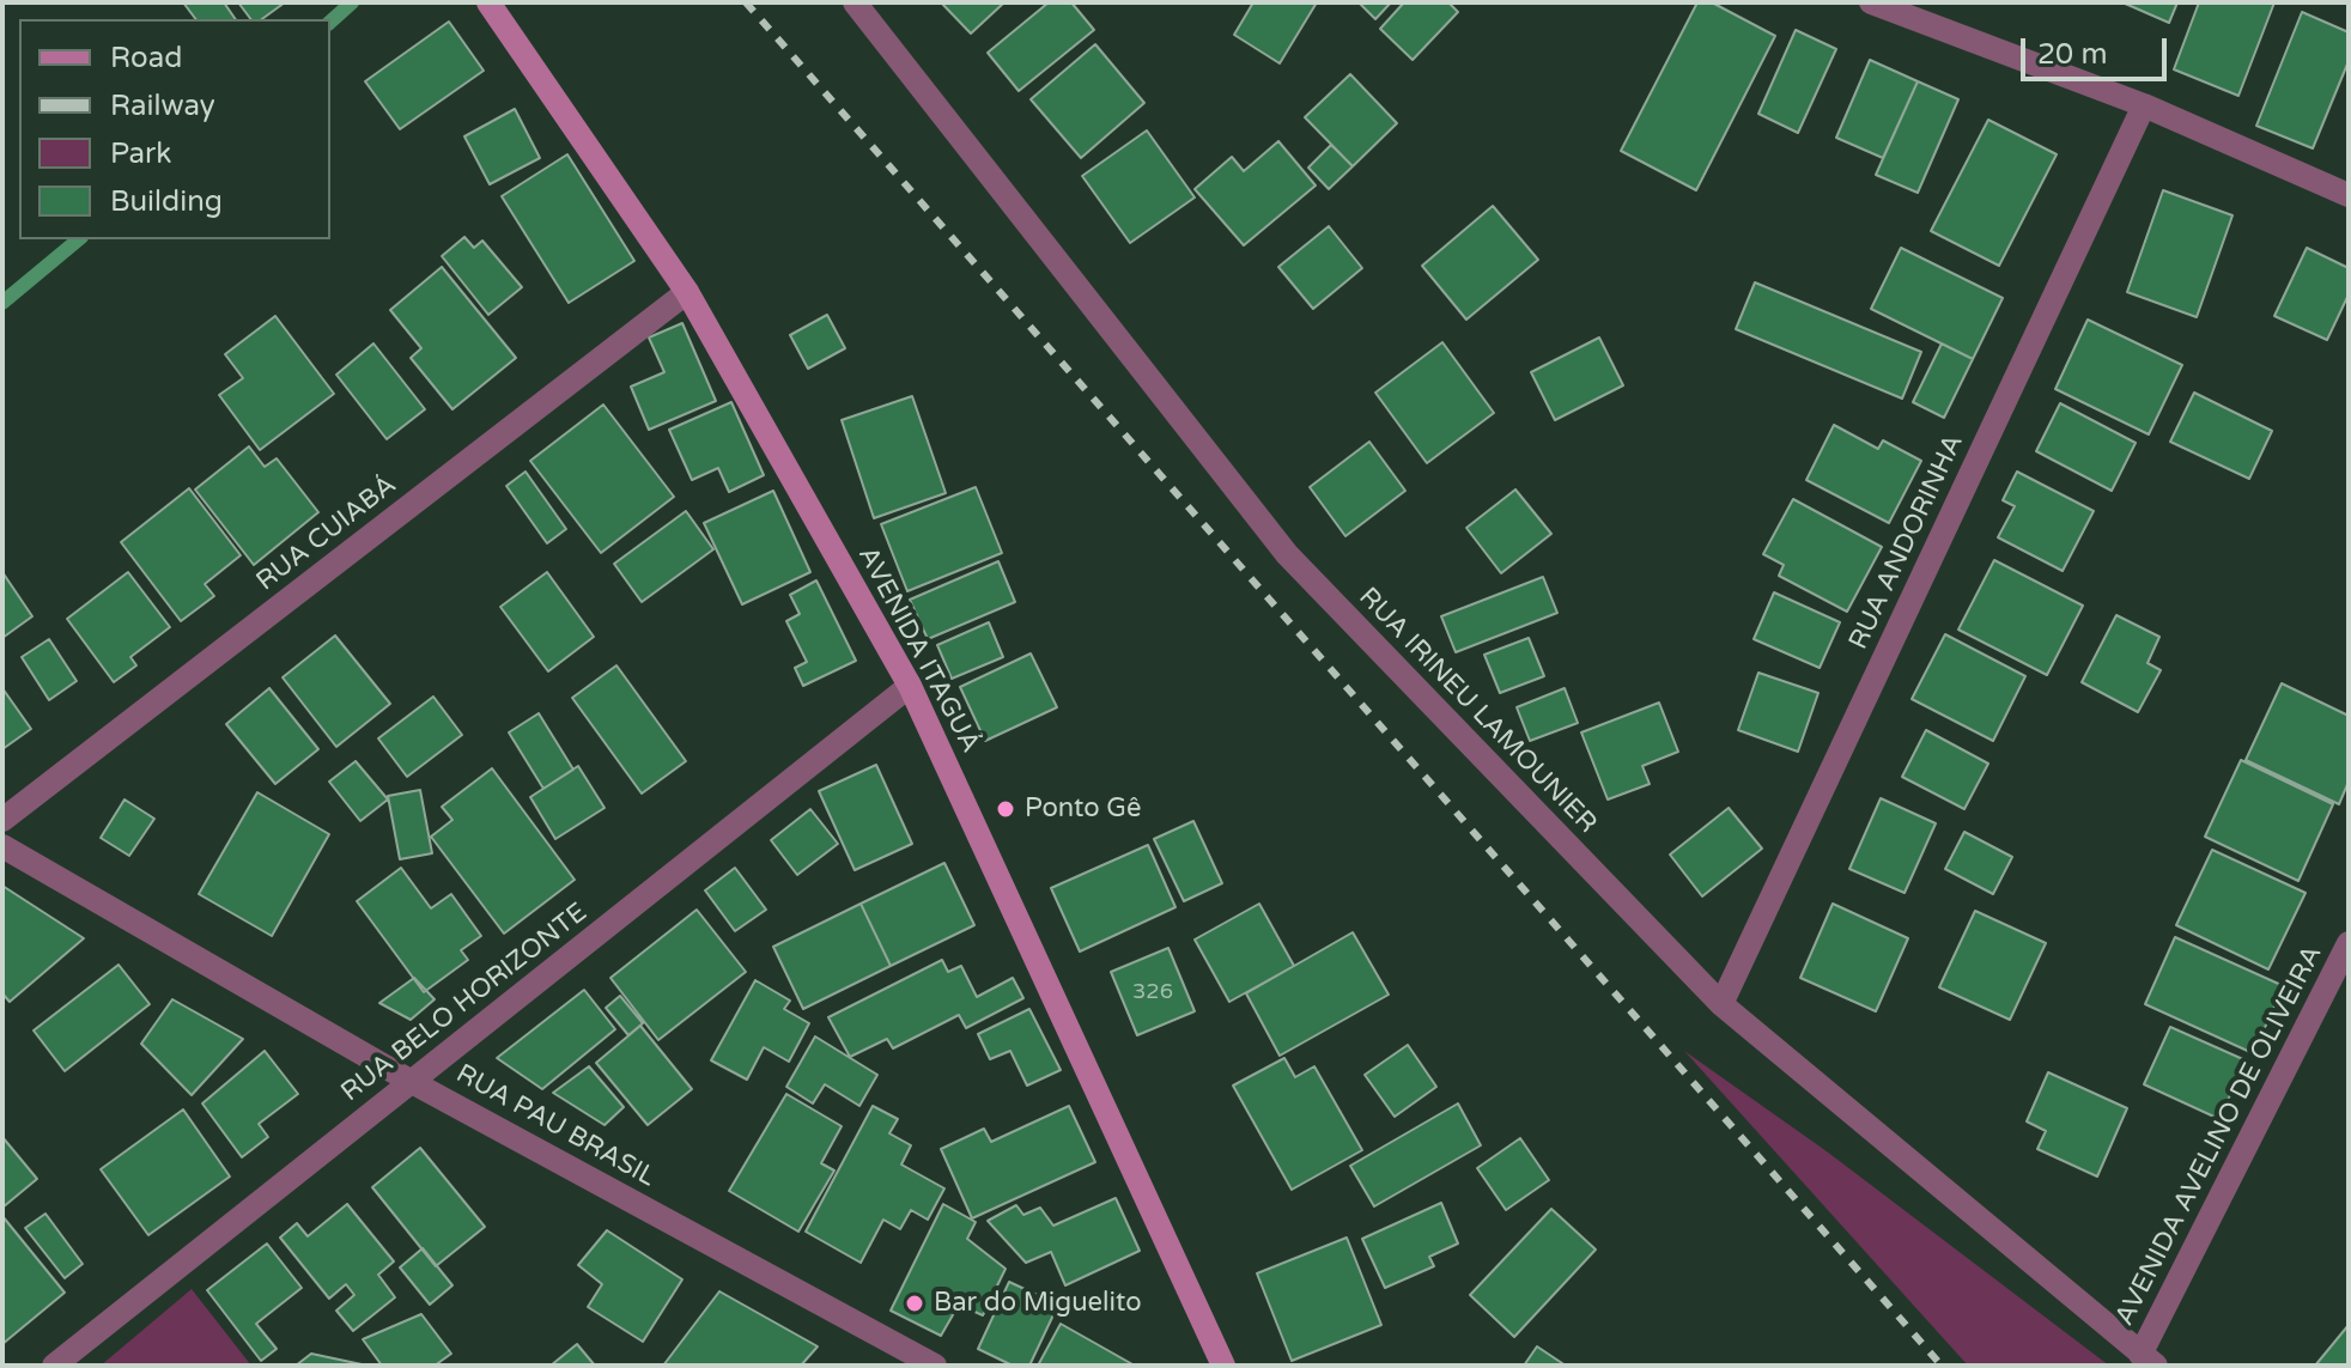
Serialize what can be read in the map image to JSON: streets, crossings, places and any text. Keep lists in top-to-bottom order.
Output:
{
  "streets": {
    "main road": ["AVENIDA ITAGUÁ"],
    "street": [
      "RUA CUIABÁ",
      "RUA ANDORINHA",
      "RUA IRINEU LAMOUNIER",
      "RUA BELO HORIZONTE",
      "RUA PAU BRASIL",
      "AVENIDA AVELINO DE OLIVEIRA"
    ]
  },
  "crossings": [
    ["RUA CUIABÁ", "AVENIDA ITAGUÁ"],
    ["RUA ANDORINHA", "RUA IRINEU LAMOUNIER"],
    ["AVENIDA ITAGUÁ", "RUA BELO HORIZONTE"],
    ["RUA IRINEU LAMOUNIER", "AVENIDA AVELINO DE OLIVEIRA"],
    ["RUA BELO HORIZONTE", "RUA PAU BRASIL"]
  ],
  "places": ["Ponto Gê", "Bar do Miguelito"],
  "house_numbers": ["326"],
  "legend": [
    "Road",
    "Railway",
    "Park",
    "Building"
  ],
  "scale_bar": "20 m"
}
